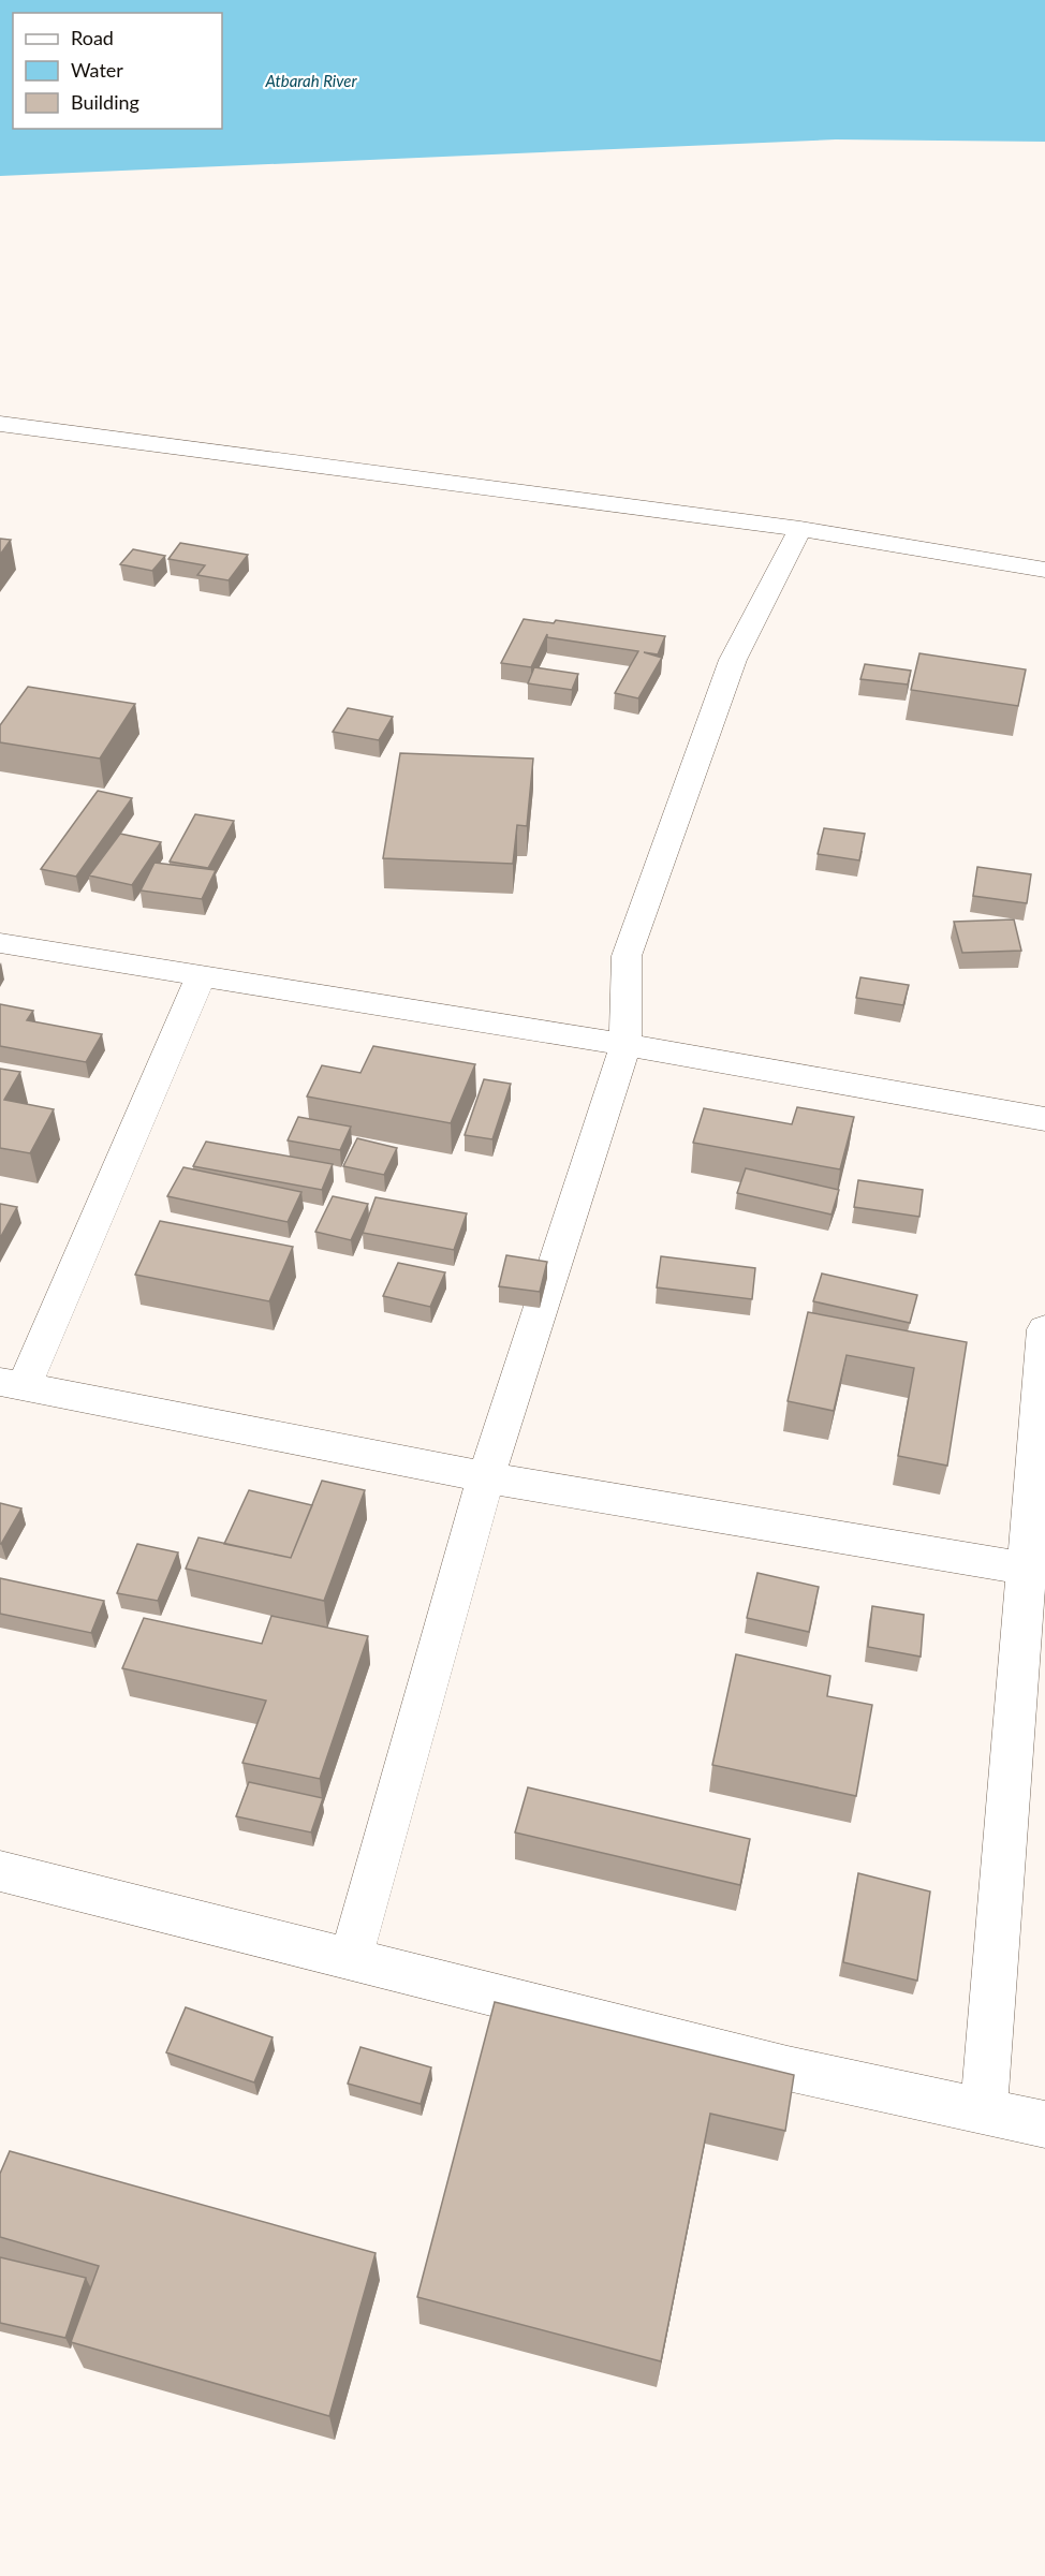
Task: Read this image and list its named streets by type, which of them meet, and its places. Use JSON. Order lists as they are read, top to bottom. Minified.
{"water":["Atbarah River"],"legend":["Road","Water","Building"]}
